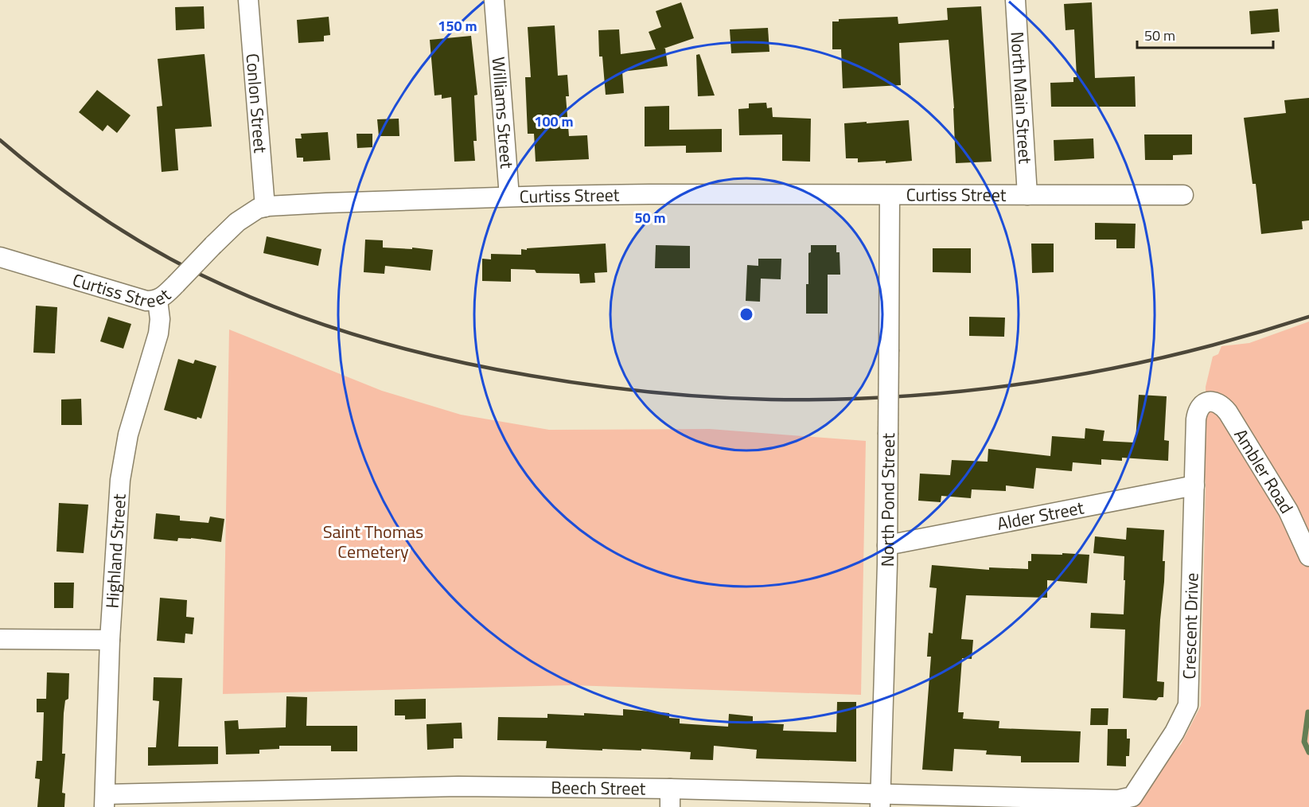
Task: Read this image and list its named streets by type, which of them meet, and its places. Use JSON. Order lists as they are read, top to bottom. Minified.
{"streets":{"street":["North Main Street","Conlon Street","Williams Street","Curtiss Street","Ambler Road","North Pond Street","Alder Street","Highland Street","Crescent Drive","Beech Street"]},"crossings":[["North Main Street","Curtiss Street"],["Conlon Street","Curtiss Street"],["Williams Street","Curtiss Street"],["Curtiss Street","North Pond Street"],["Curtiss Street","Highland Street"],["Ambler Road","Crescent Drive"],["North Pond Street","Alder Street"],["North Pond Street","Beech Street"],["Alder Street","Crescent Drive"],["Highland Street","Beech Street"],["Crescent Drive","Beech Street"]],"parks":["Saint Thomas Cemetery"],"scale_bar":"50 m","rings":["150 m","100 m","50 m"]}
